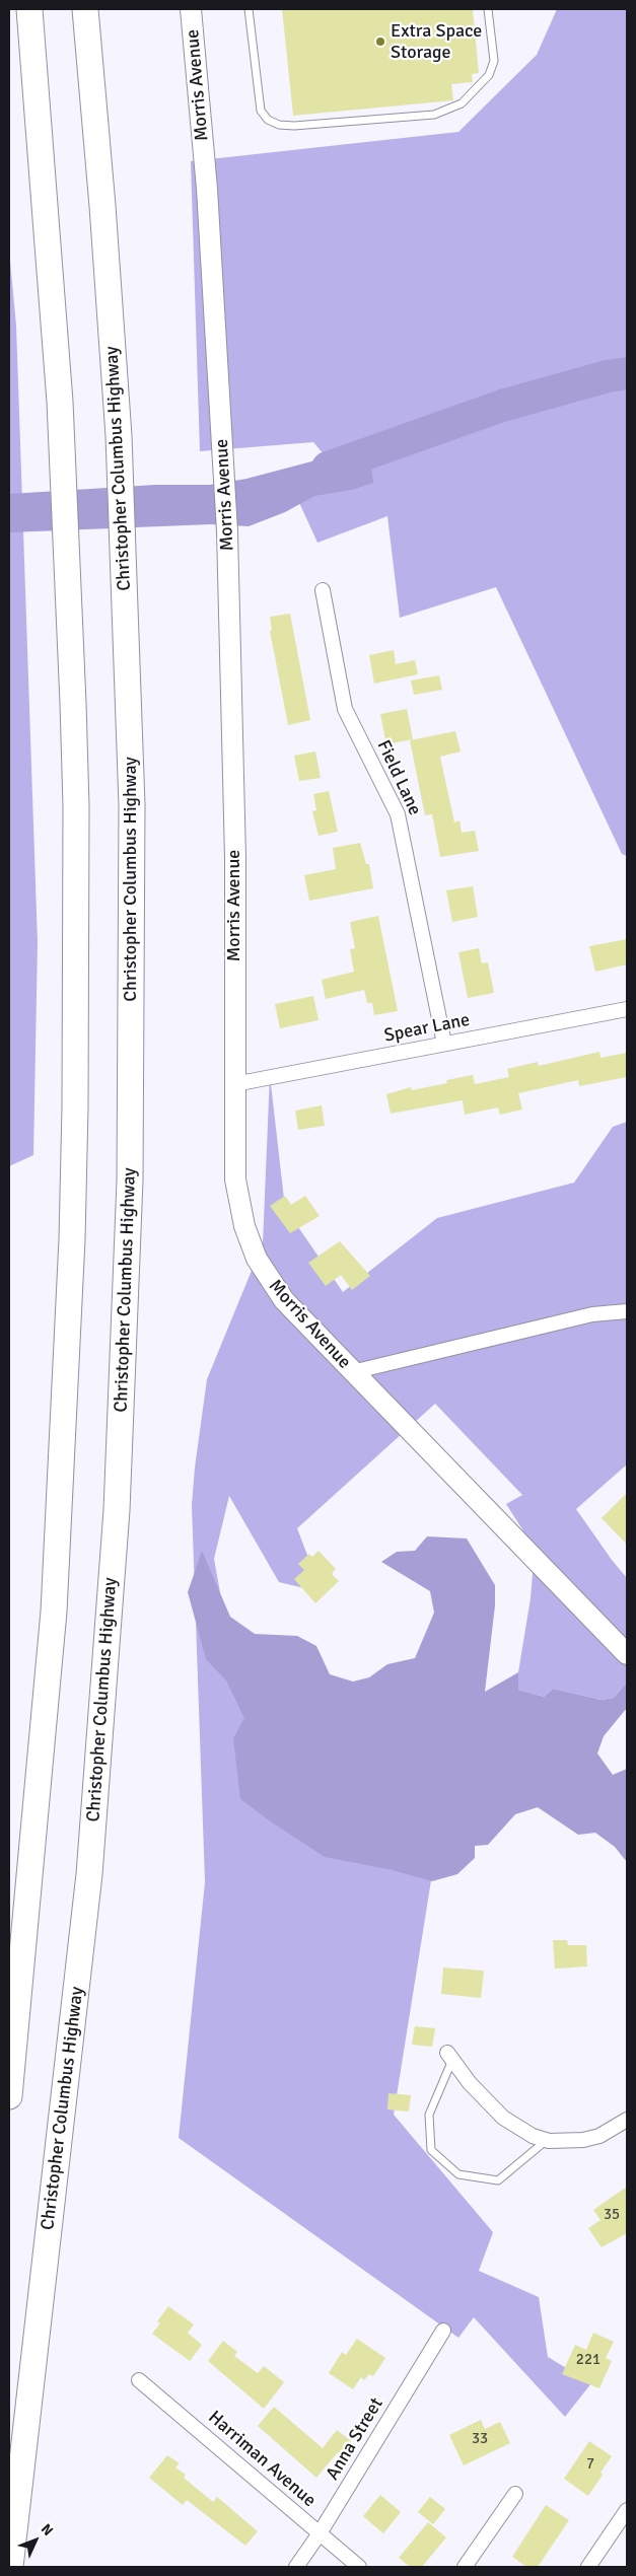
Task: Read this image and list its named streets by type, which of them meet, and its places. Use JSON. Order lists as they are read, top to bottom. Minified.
{"streets":{"highway":["Christopher Columbus Highway"],"street":["Morris Avenue","Field Lane","Spear Lane","Anna Street","Harriman Avenue"]},"crossings":[["Morris Avenue","Spear Lane"],["Field Lane","Spear Lane"],["Anna Street","Harriman Avenue"]],"places":["Extra Space Storage"],"house_numbers":["35","221","33","7"],"north":"top right"}
